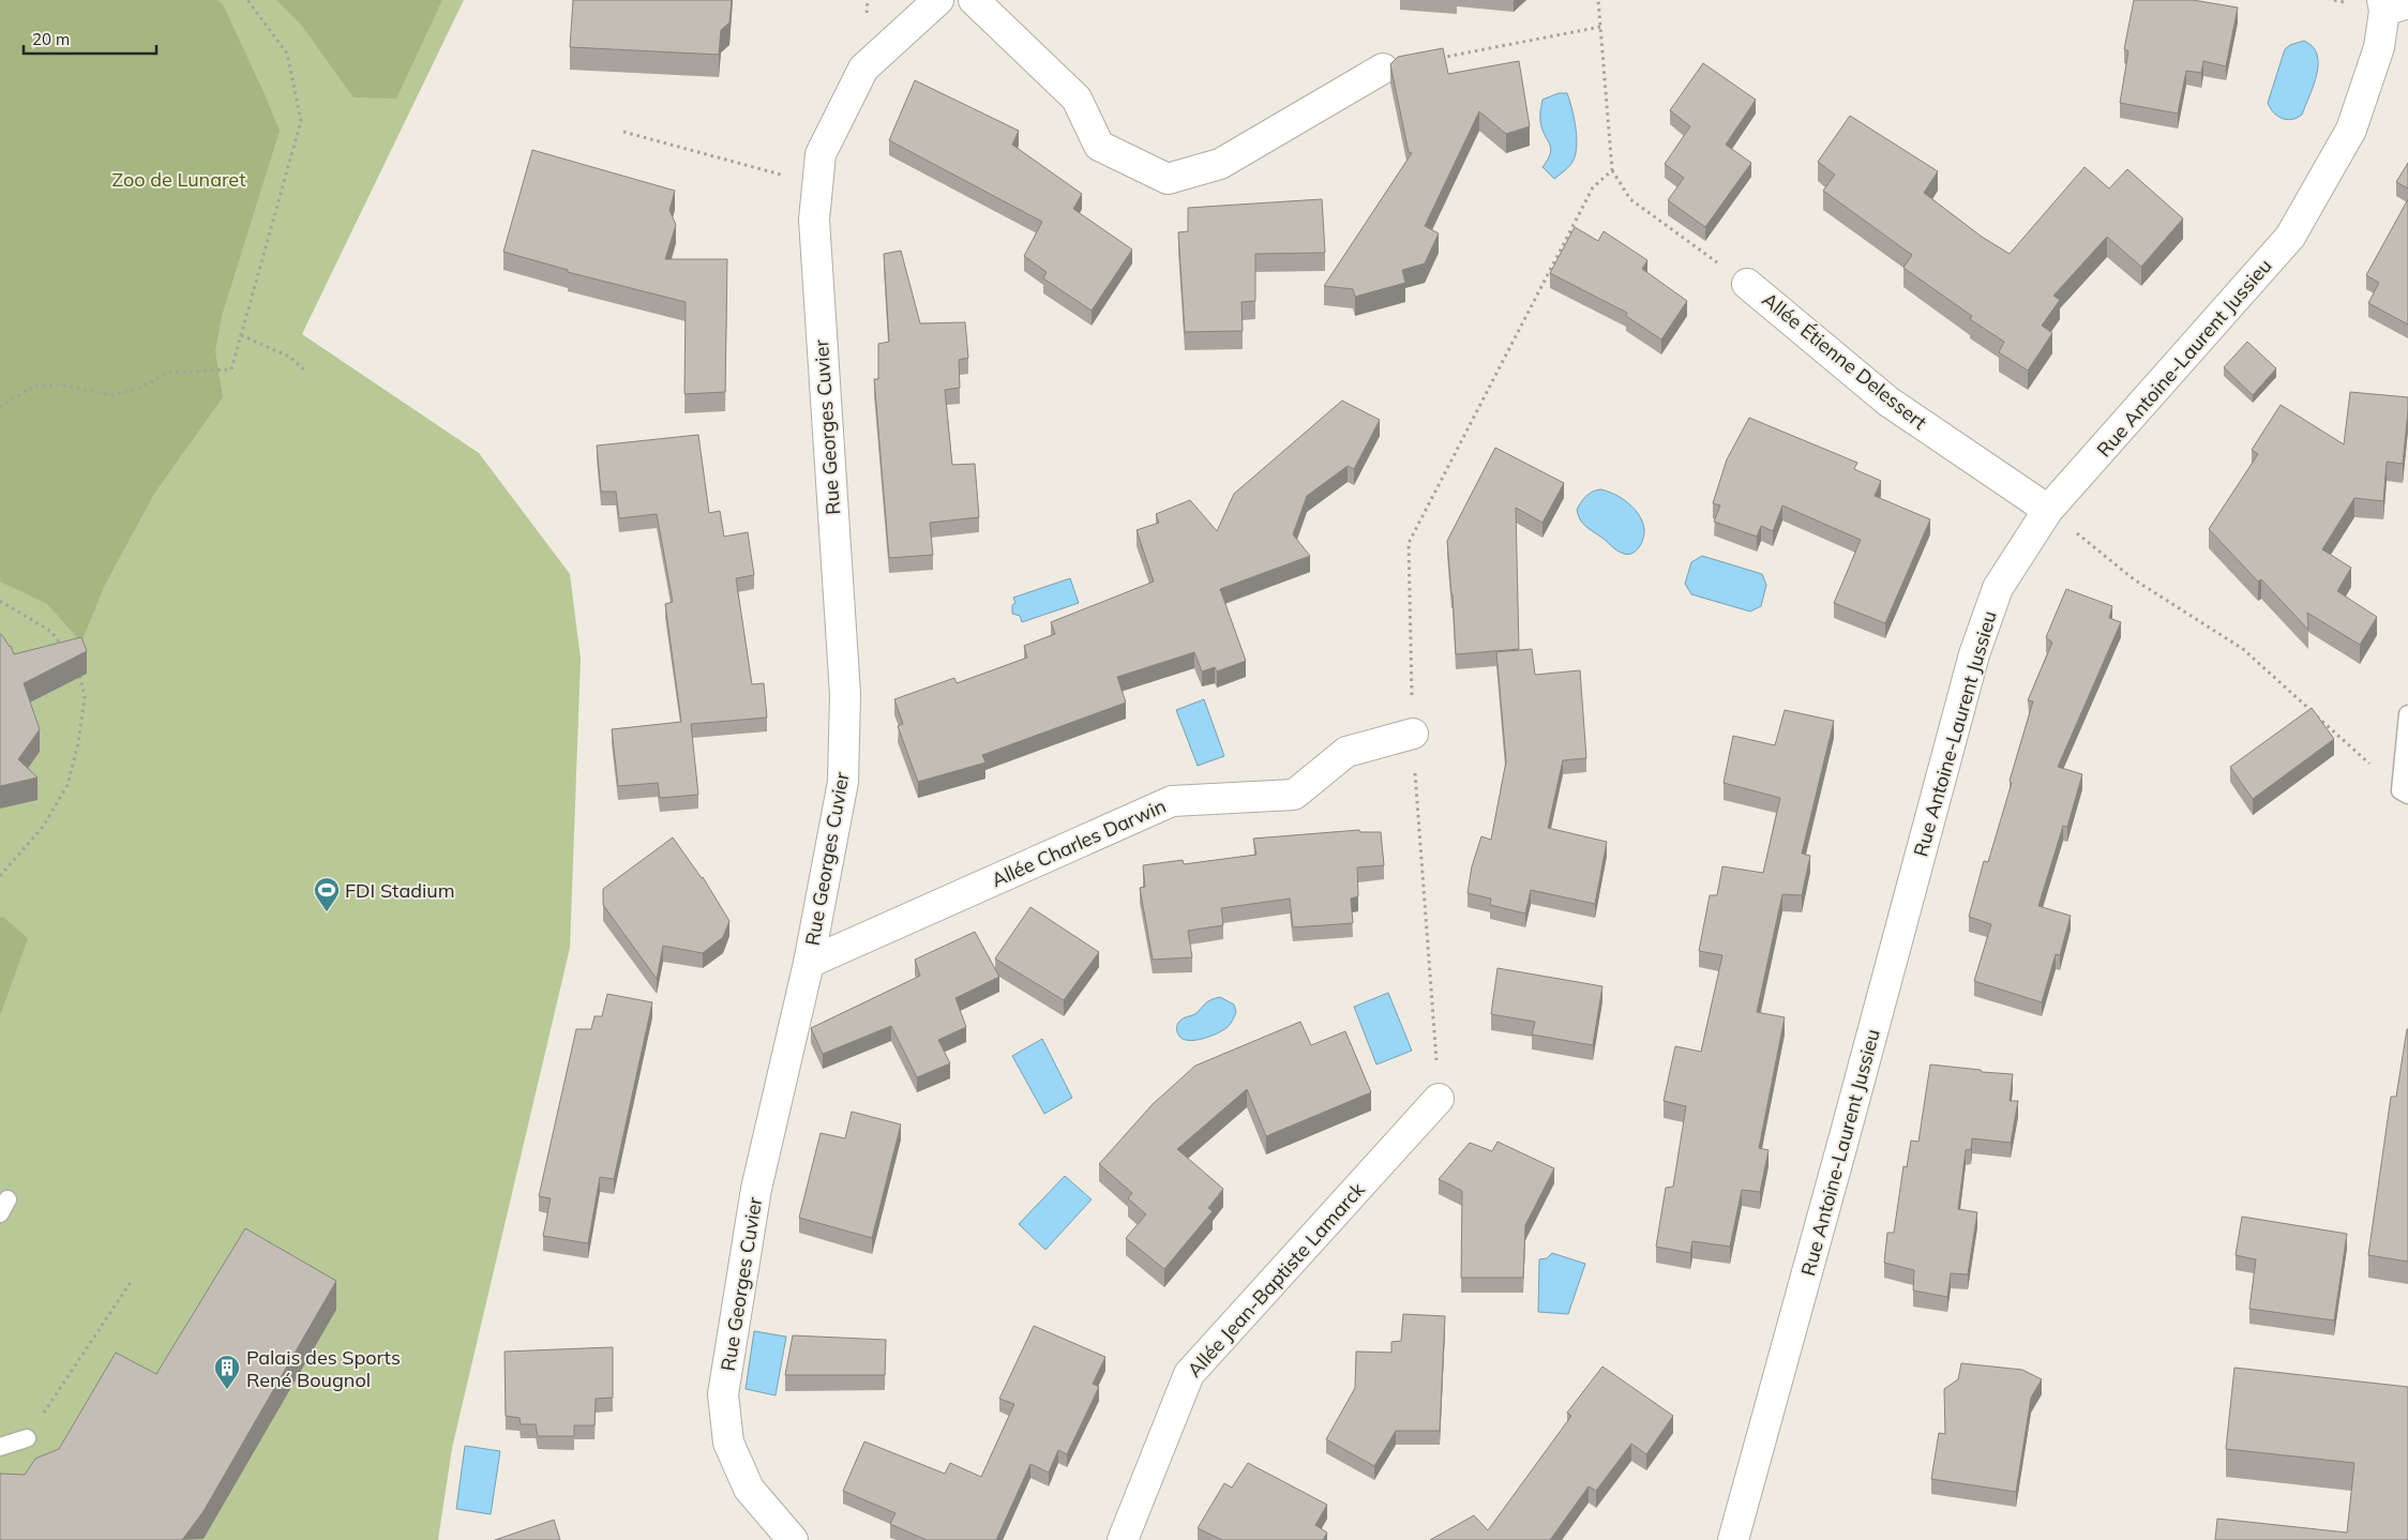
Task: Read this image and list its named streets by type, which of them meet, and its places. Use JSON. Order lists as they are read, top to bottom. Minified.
{"streets":{"street":["Rue Antoine-Laurent Jussieu","Allée Étienne Delessert","Rue Georges Cuvier","Allée Charles Darwin","Allée Jean-Baptiste Lamarck"]},"crossings":[["Rue Antoine-Laurent Jussieu","Allée Étienne Delessert"],["Rue Georges Cuvier","Allée Charles Darwin"]],"parks":["Zoo de Lunaret"],"places":{"sports":["FDI Stadium"],"building":["Palais des Sports René Bougnol"]},"scale_bar":"20 m"}
